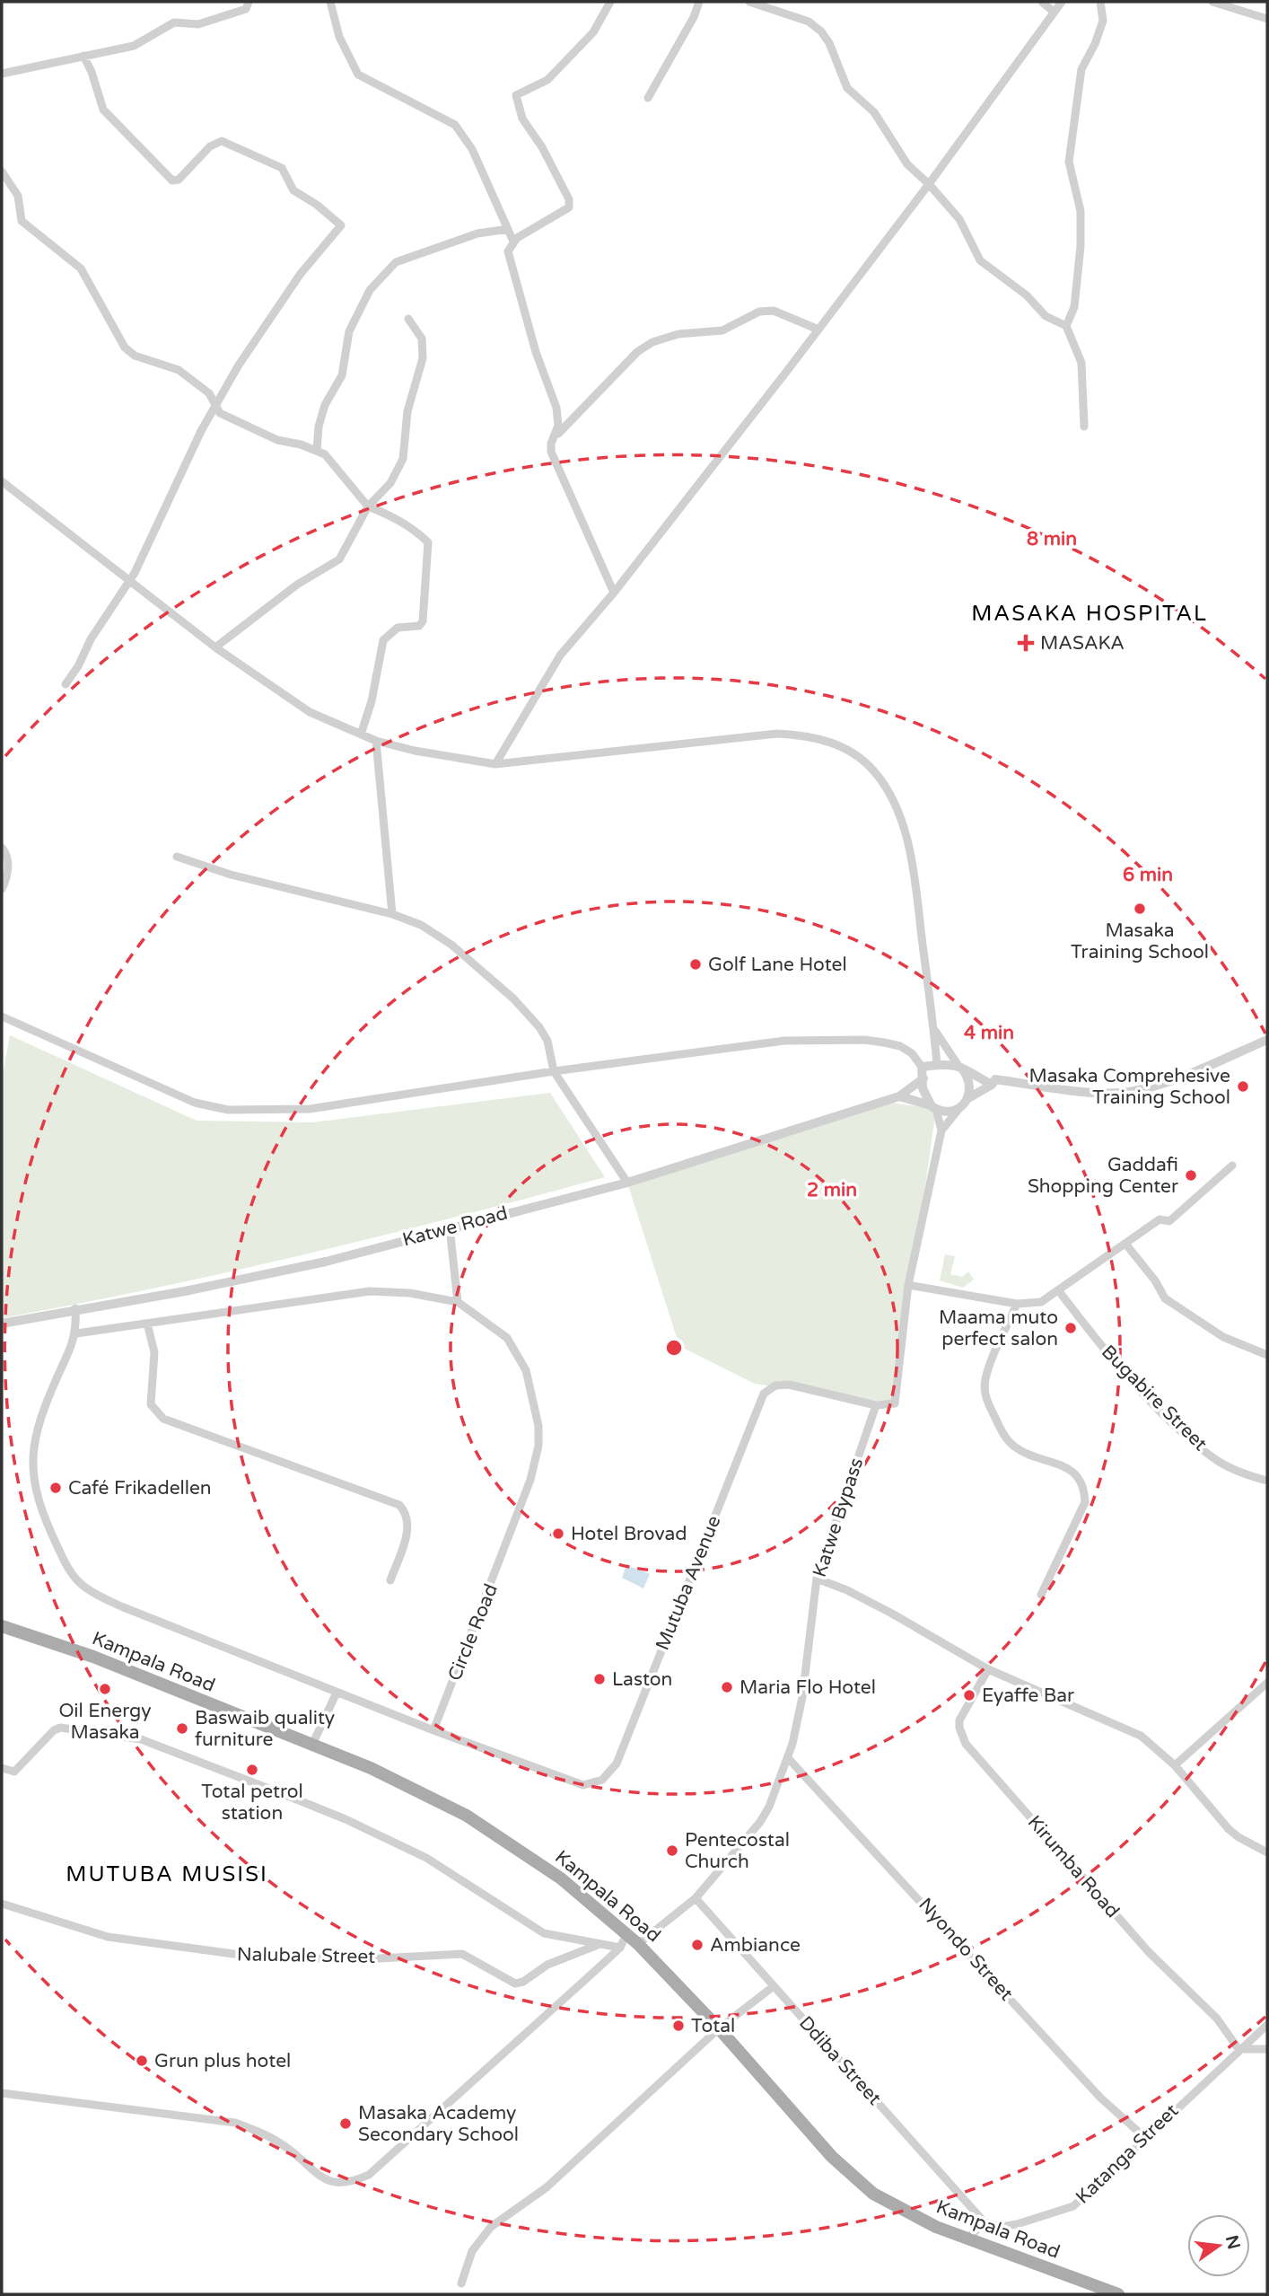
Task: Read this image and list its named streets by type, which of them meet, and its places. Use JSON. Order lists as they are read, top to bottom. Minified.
{"streets":{"main road":["Kampala Road"],"street":["Katwe Road","Bugabire Street","Katwe Bypass","Mutuba Avenue","Circle Road","Kirumba Road","Nyondo Street","Nalubale Street","Ddiba Street","Katanga Street"]},"crossings":[["Katwe Bypass","Mutuba Avenue"],["Katwe Bypass","Kampala Road"],["Katwe Bypass","Nyondo Street"],["Katwe Bypass","Ddiba Street"],["Mutuba Avenue","Circle Road"],["Kirumba Road","Katanga Street"],["Nyondo Street","Katanga Street"],["Ddiba Street","Katanga Street"]],"districts":["MASAKA HOSPITAL","MUTUBA MUSISI"],"places":{"health":["MASAKA"],"other":["Masaka Training School","Golf Lane Hotel","Masaka Comprehesive Training School","Gaddafi Shopping Center","Maama muto perfect salon","Café Frikadellen","Hotel Brovad","Laston","Maria Flo Hotel","Oil Energy Masaka","Eyaffe Bar","Baswaib quality furniture","Total petrol station","Pentecostal Church","Ambiance","Total","Grun plus hotel","Masaka Academy Secondary School"]},"north":"right","rings":["8 min","6 min","4 min","2 min"]}
